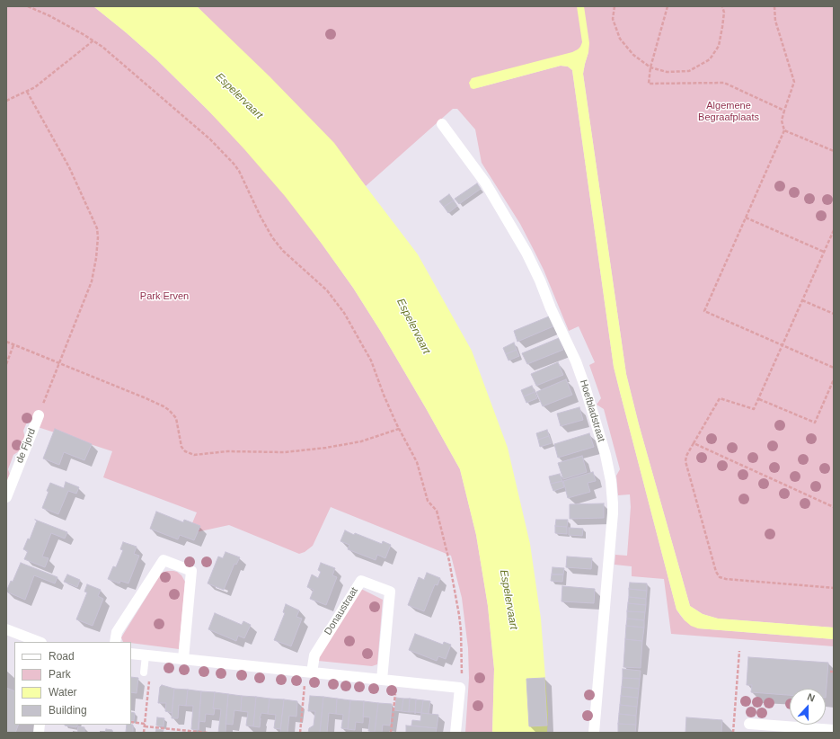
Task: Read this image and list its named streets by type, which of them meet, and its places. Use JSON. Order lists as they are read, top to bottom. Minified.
{"streets":{"street":["Hoefbladstraat","de Fjord","Donaustraat"]},"water":["Espelervaart"],"parks":["Algemene Begraafplaats","Park Erven"],"legend":["Road","Park","Water","Building"],"north":"top"}
